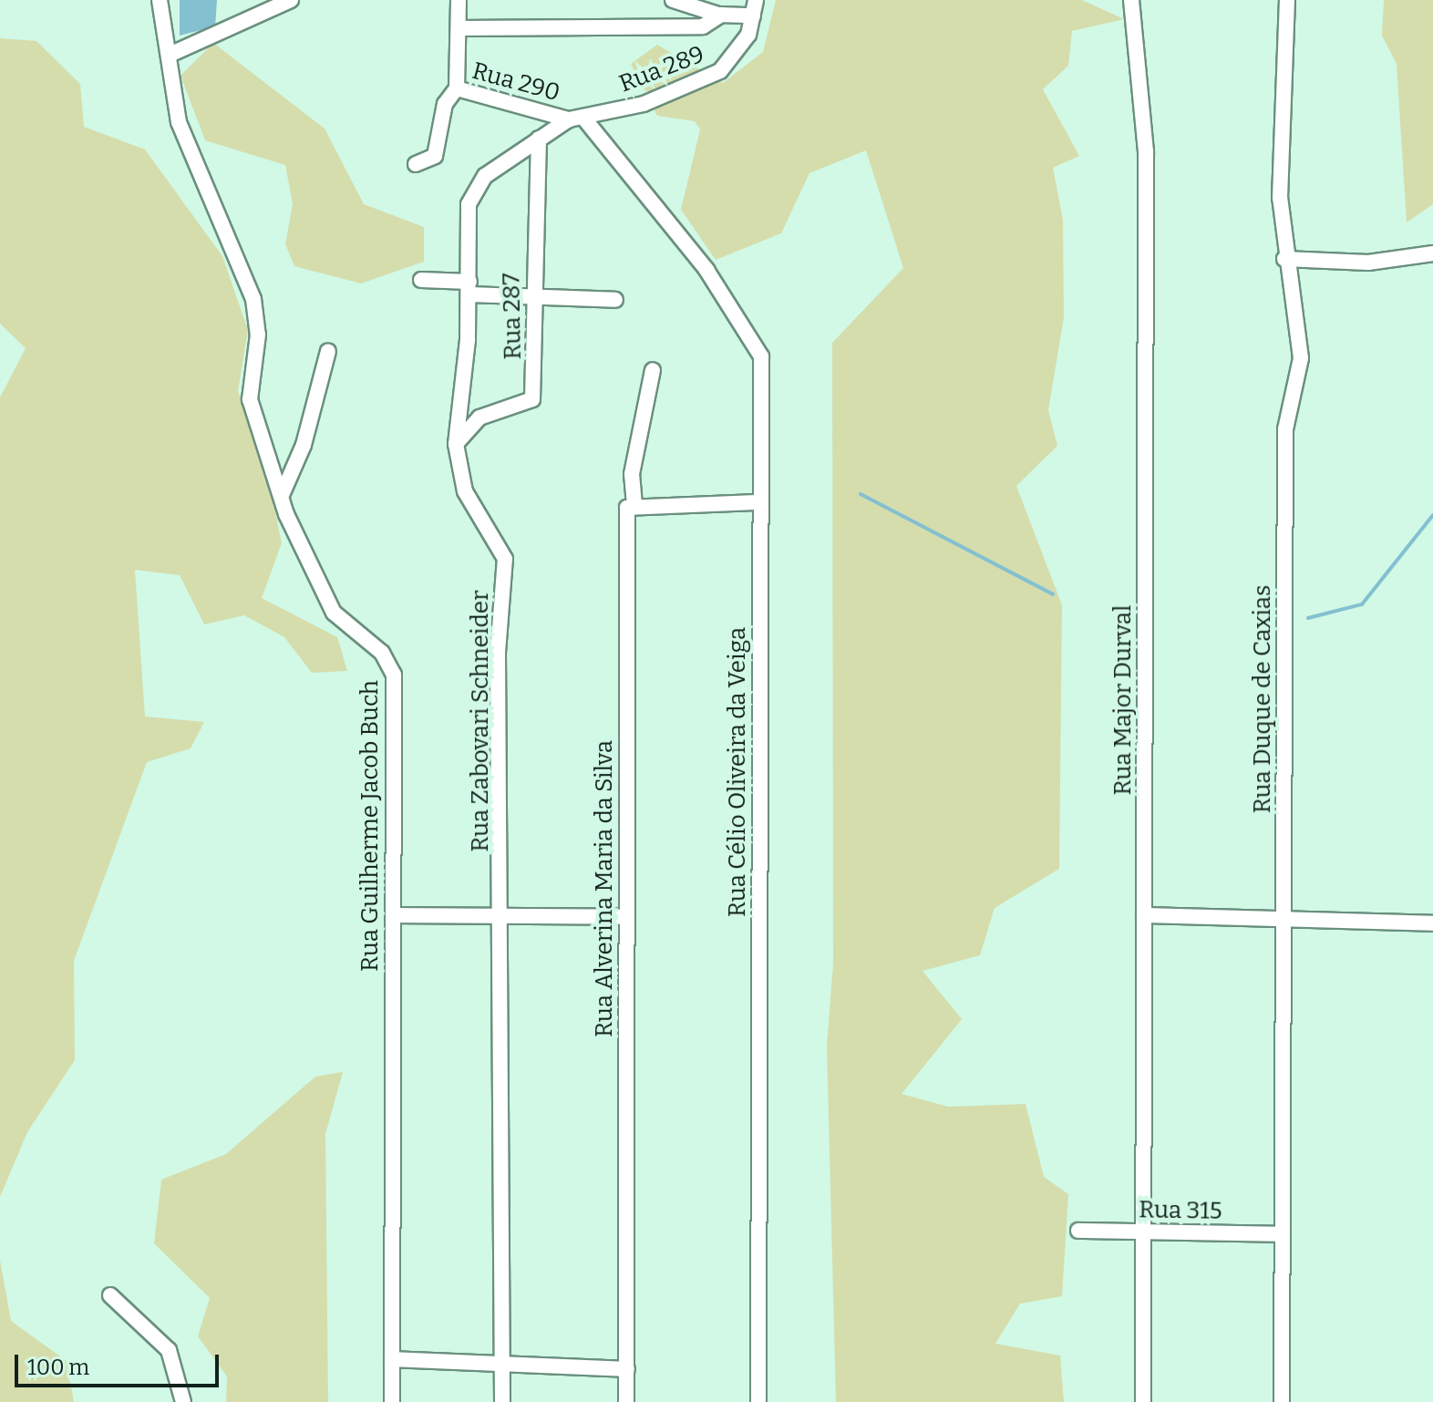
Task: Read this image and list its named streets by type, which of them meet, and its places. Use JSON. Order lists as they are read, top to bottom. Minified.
{"streets":{"street":["Rua 289","Rua 290","Rua 287","Rua Duque de Caxias","Rua Major Durval","Rua Zabovari Schneider","Rua Célio Oliveira da Veiga","Rua Guilherme Jacob Buch","Rua Alverina Maria da Silva","Rua 315"]},"crossings":[["Rua 289","Rua 290"],["Rua 289","Rua Zabovari Schneider"],["Rua 289","Rua Célio Oliveira da Veiga"],["Rua 290","Rua Zabovari Schneider"],["Rua 290","Rua Célio Oliveira da Veiga"],["Rua 287","Rua Zabovari Schneider"],["Rua Duque de Caxias","Rua 315"],["Rua Major Durval","Rua 315"],["Rua Zabovari Schneider","Rua Célio Oliveira da Veiga"]],"scale_bar":"100 m"}
